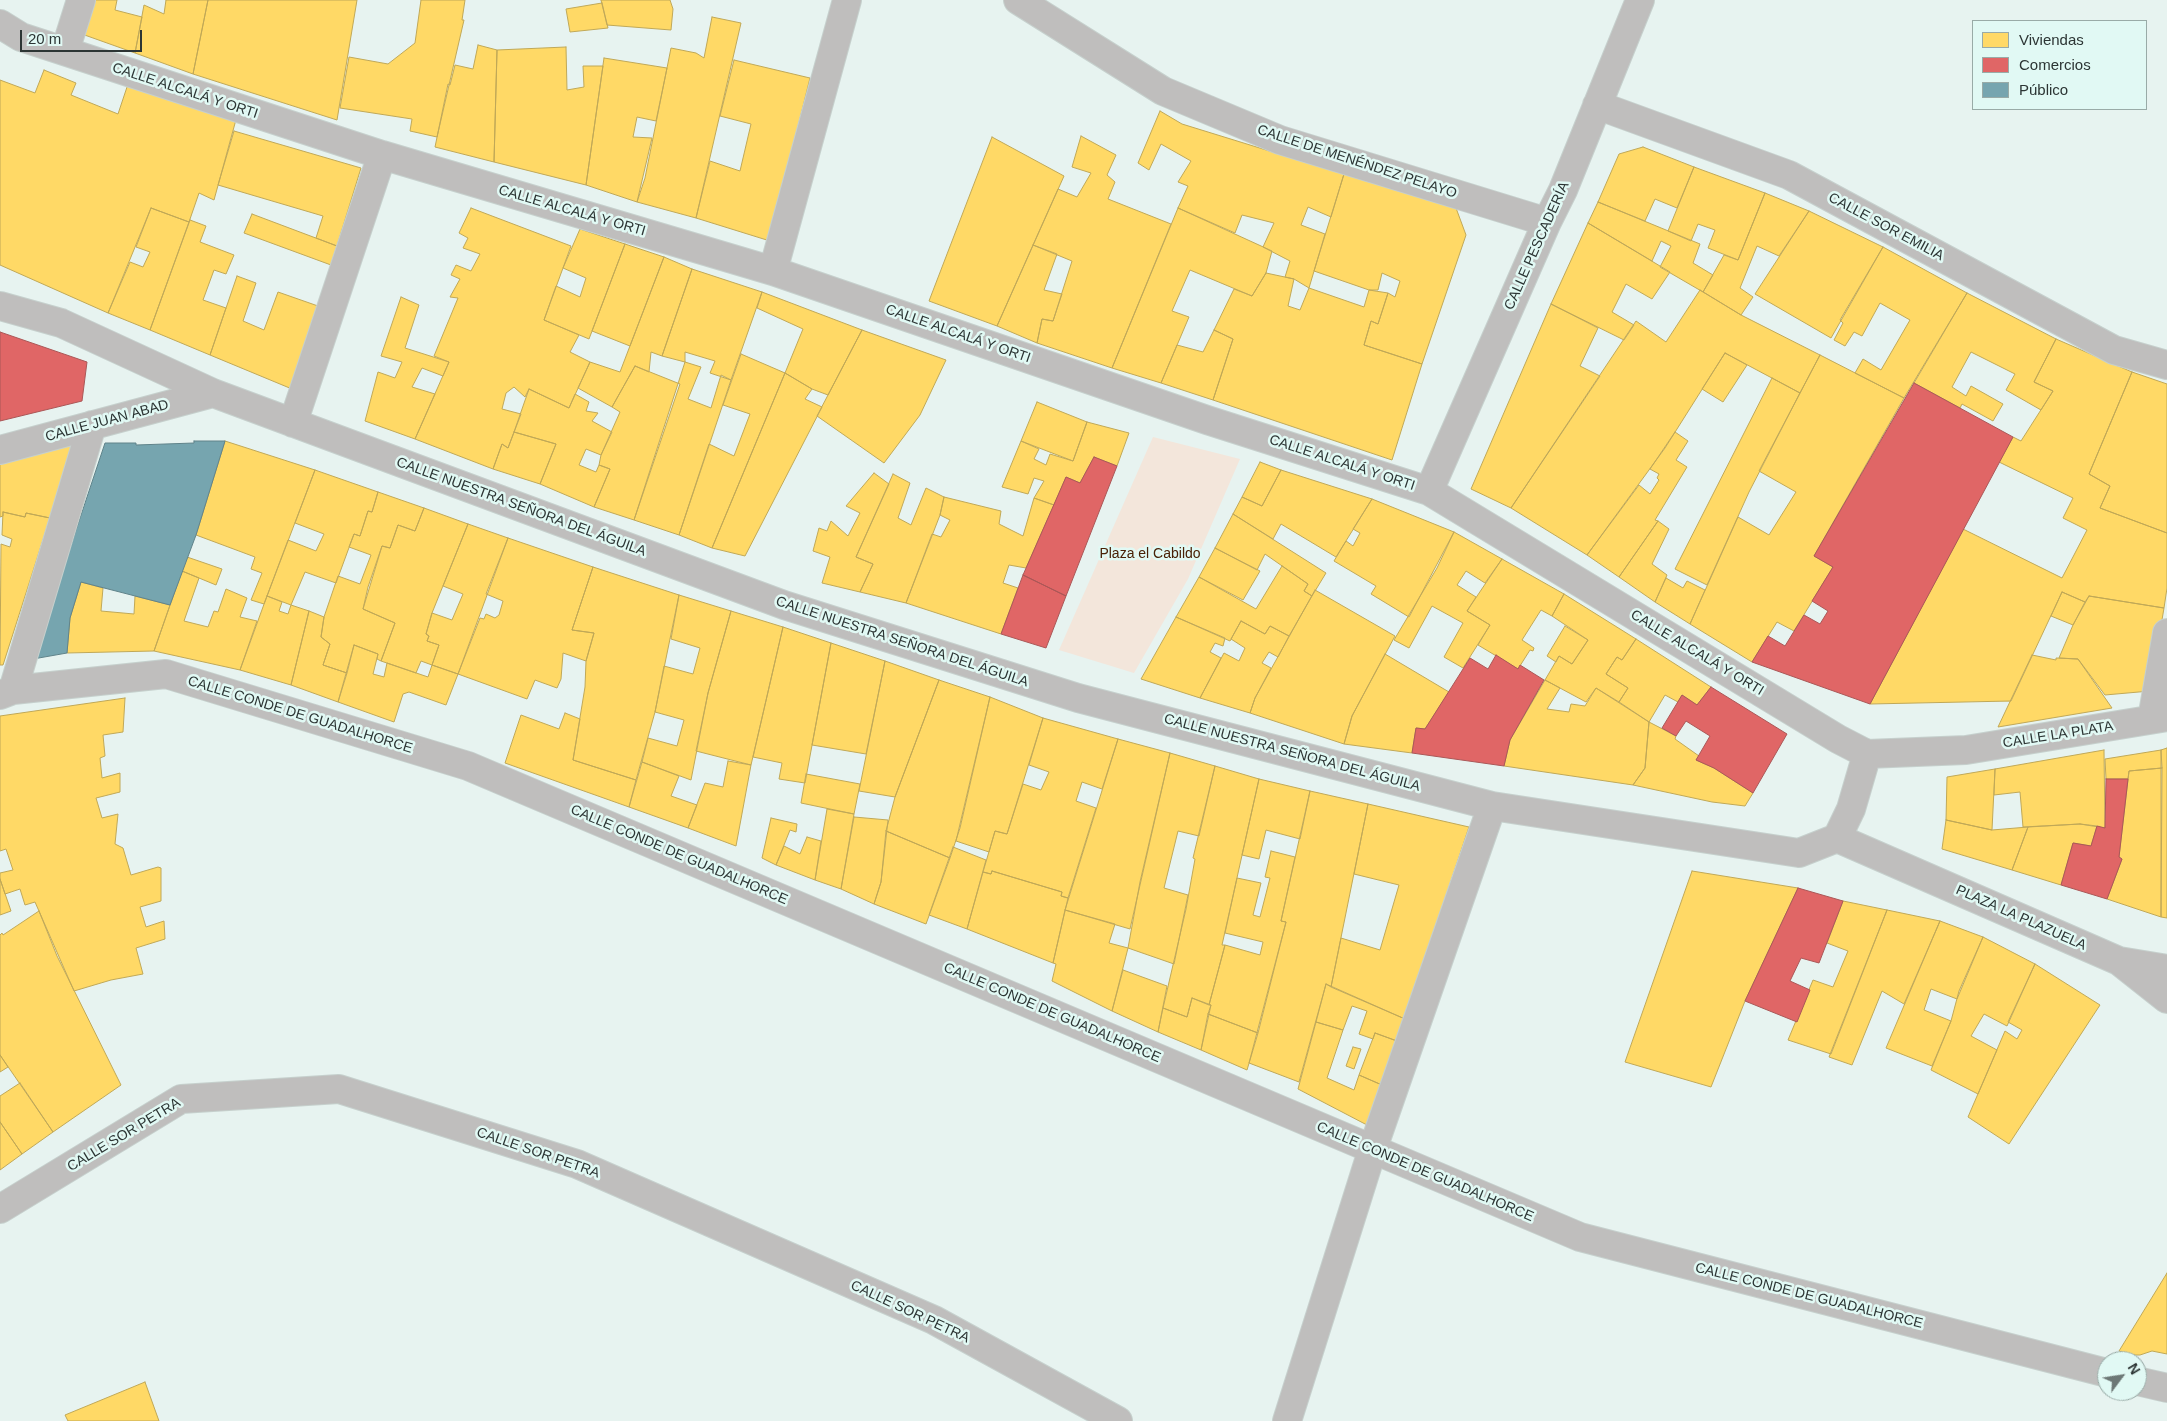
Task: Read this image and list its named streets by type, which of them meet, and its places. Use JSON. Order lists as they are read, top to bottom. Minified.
{"streets":{"street":["CALLE ALCALÁ Y ORTI","CALLE DE MENÉNDEZ PELAYO","CALLE SOR EMILIA","CALLE PESCADERÍA","CALLE JUAN ABAD","CALLE NUESTRA SEÑORA DEL ÁGUILA","CALLE CONDE DE GUADALHORCE","CALLE LA PLATA","PLAZA LA PLAZUELA","CALLE SOR PETRA"]},"crossings":[["CALLE ALCALÁ Y ORTI","CALLE PESCADERÍA"],["CALLE ALCALÁ Y ORTI","CALLE LA PLATA"],["CALLE DE MENÉNDEZ PELAYO","CALLE PESCADERÍA"],["CALLE SOR EMILIA","CALLE PESCADERÍA"],["CALLE JUAN ABAD","CALLE NUESTRA SEÑORA DEL ÁGUILA"],["CALLE NUESTRA SEÑORA DEL ÁGUILA","PLAZA LA PLAZUELA"]],"parks":["Plaza el Cabildo"],"legend":["Viviendas","Comercios","Público"],"scale_bar":"20 m","north":"top right"}
